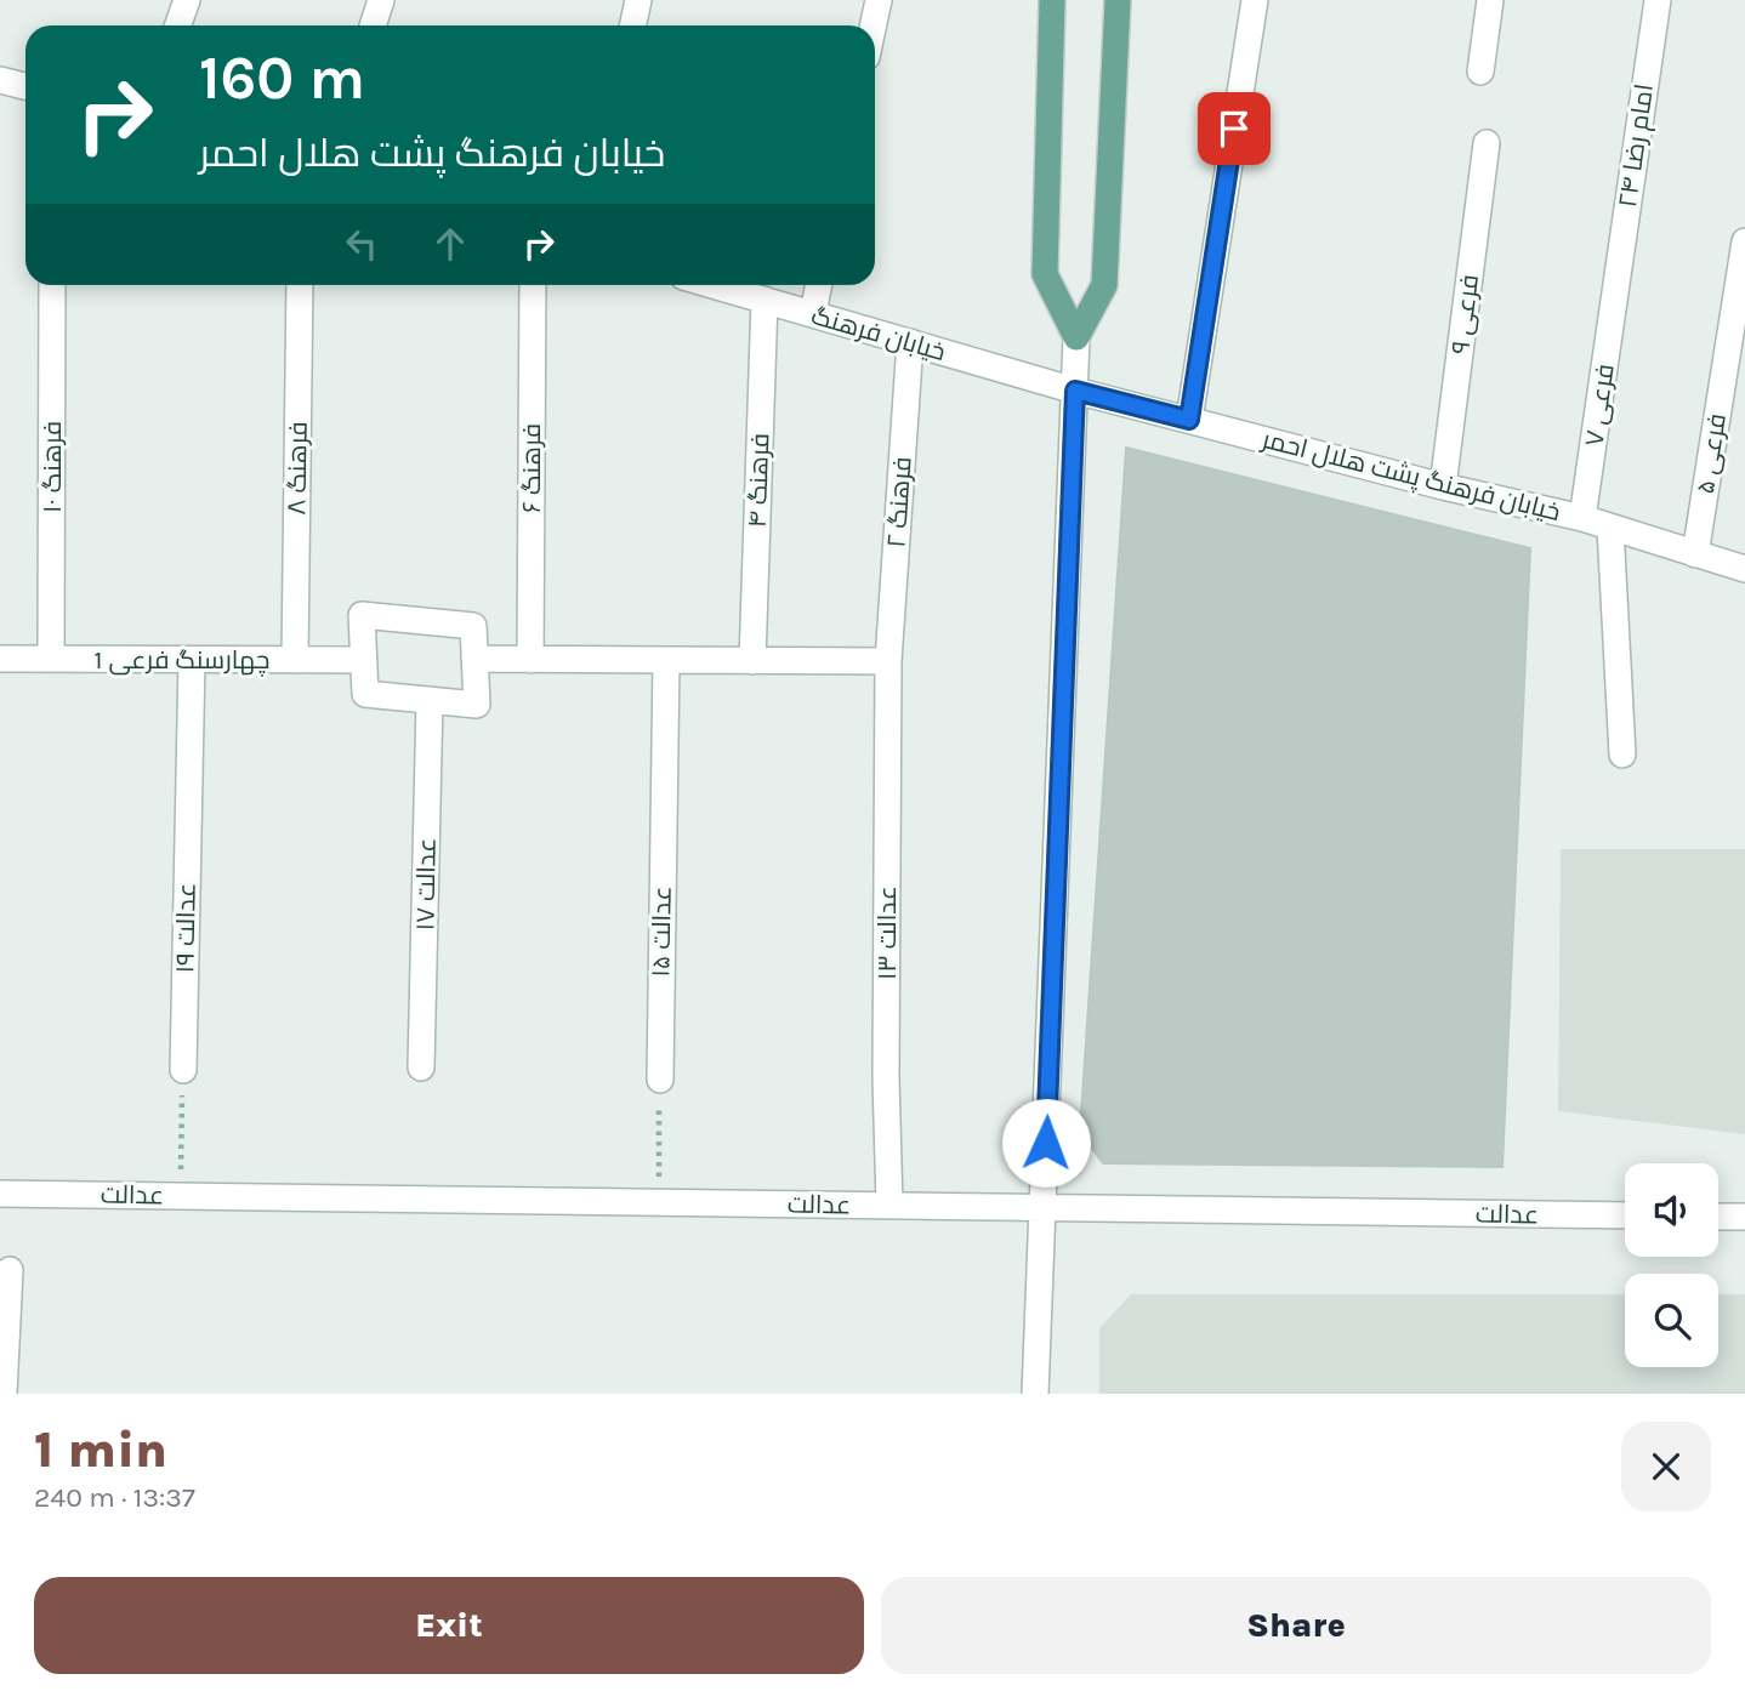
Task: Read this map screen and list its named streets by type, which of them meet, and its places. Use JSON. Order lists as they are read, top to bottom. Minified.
{"streets":{"street":["امام رضا ۲۴","فرعی ۹","خیابان فرهنگ","فرعی ۷","فرعی ۵","فرهنگ ۱۰","فرهنگ ۸","فرهنگ ۶","خیابان فرهنگ پشت هلال احمر","فرهنگ ۴","فرهنگ ۲","چهارسنگ فرعی 1","عدالت ۱۷","عدالت ۱۹","عدالت ۱۵","عدالت ۱۳","عدالت"]},"crossings":[["امام رضا ۲۴","فرعی ۷"],["فرعی ۹","خیابان فرهنگ پشت هلال احمر"],["خیابان فرهنگ","خیابان فرهنگ پشت هلال احمر"],["خیابان فرهنگ","فرهنگ ۴"],["خیابان فرهنگ","فرهنگ ۲"],["فرعی ۷","خیابان فرهنگ پشت هلال احمر"],["فرعی ۵","خیابان فرهنگ پشت هلال احمر"],["فرهنگ ۱۰","چهارسنگ فرعی 1"],["فرهنگ ۸","چهارسنگ فرعی 1"],["فرهنگ ۲","عدالت ۱۳"],["چهارسنگ فرعی 1","عدالت ۱۹"],["عدالت ۱۳","عدالت"]],"page":{"turn":["160 m","خیابان فرهنگ پشت هلال احمر"],"heading":["1 min","240 m · 13:37"],"buttons":["Exit","Share"]}}
